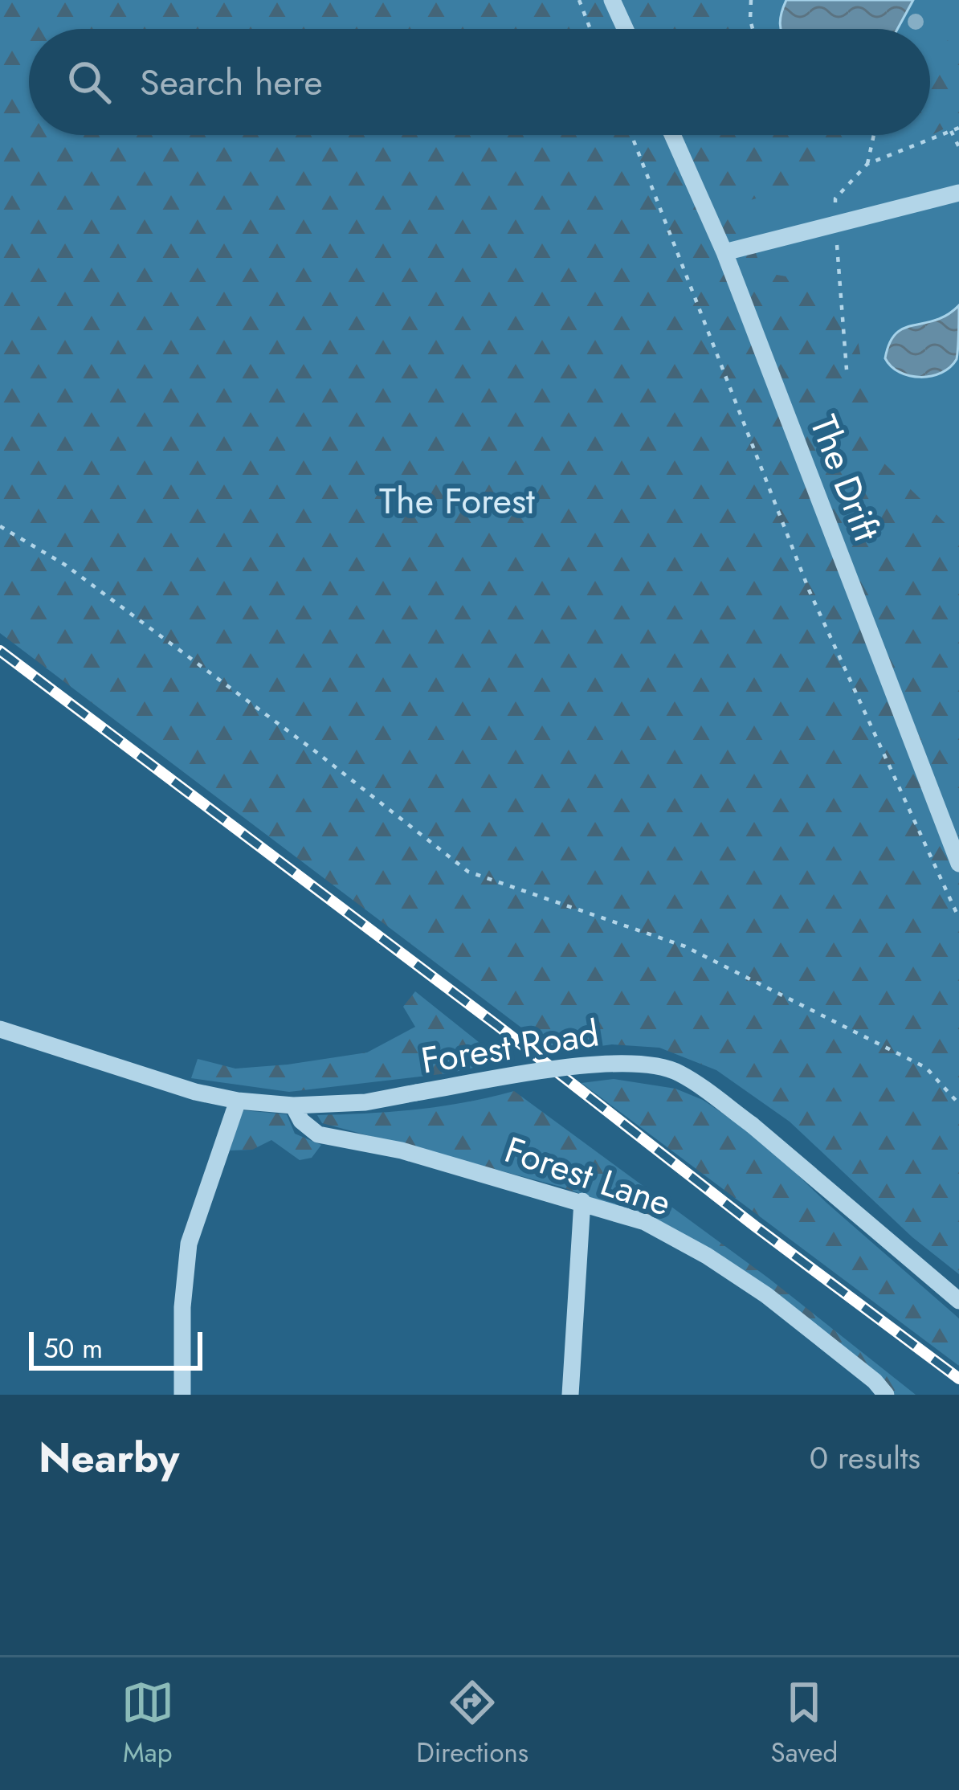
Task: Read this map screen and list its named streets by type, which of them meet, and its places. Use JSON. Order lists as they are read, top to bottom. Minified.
{"streets":{"street":["The Drift","Forest Road","Forest Lane"]},"crossings":[["Forest Road","Forest Lane"]],"parks":["The Forest"],"scale_bar":"50 m","page":{"search":"Search here","scale":"50 m","heading":["Nearby","0 results"],"nav":["Map","Directions","Saved"]}}
